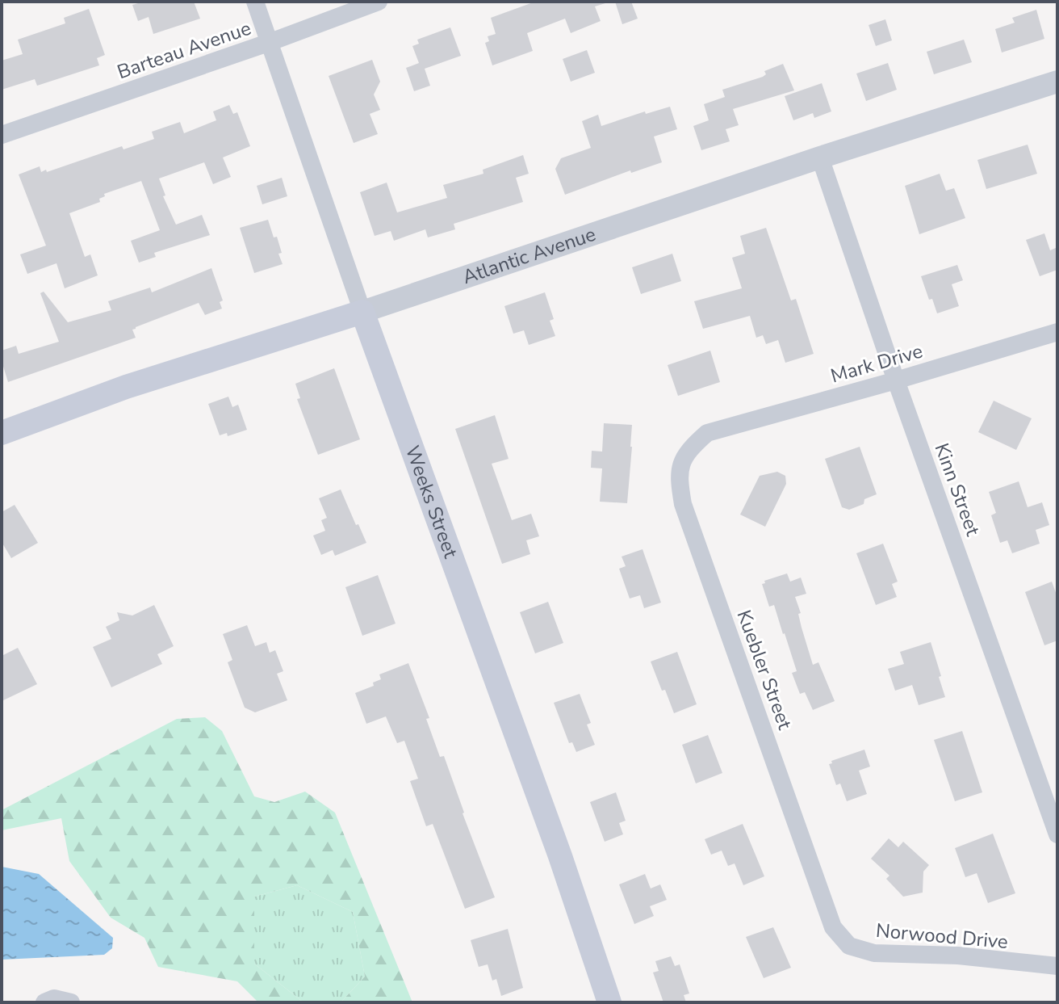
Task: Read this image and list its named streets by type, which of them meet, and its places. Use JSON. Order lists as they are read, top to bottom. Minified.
{"streets":{"main road":["Atlantic Avenue","Weeks Street"],"street":["Barteau Avenue","Mark Drive","Kinn Street","Kuebler Street","Norwood Drive"]},"crossings":[["Barteau Avenue","Weeks Street"],["Atlantic Avenue","Kinn Street"],["Atlantic Avenue","Weeks Street"],["Mark Drive","Kinn Street"],["Mark Drive","Kuebler Street"],["Kuebler Street","Norwood Drive"]]}
